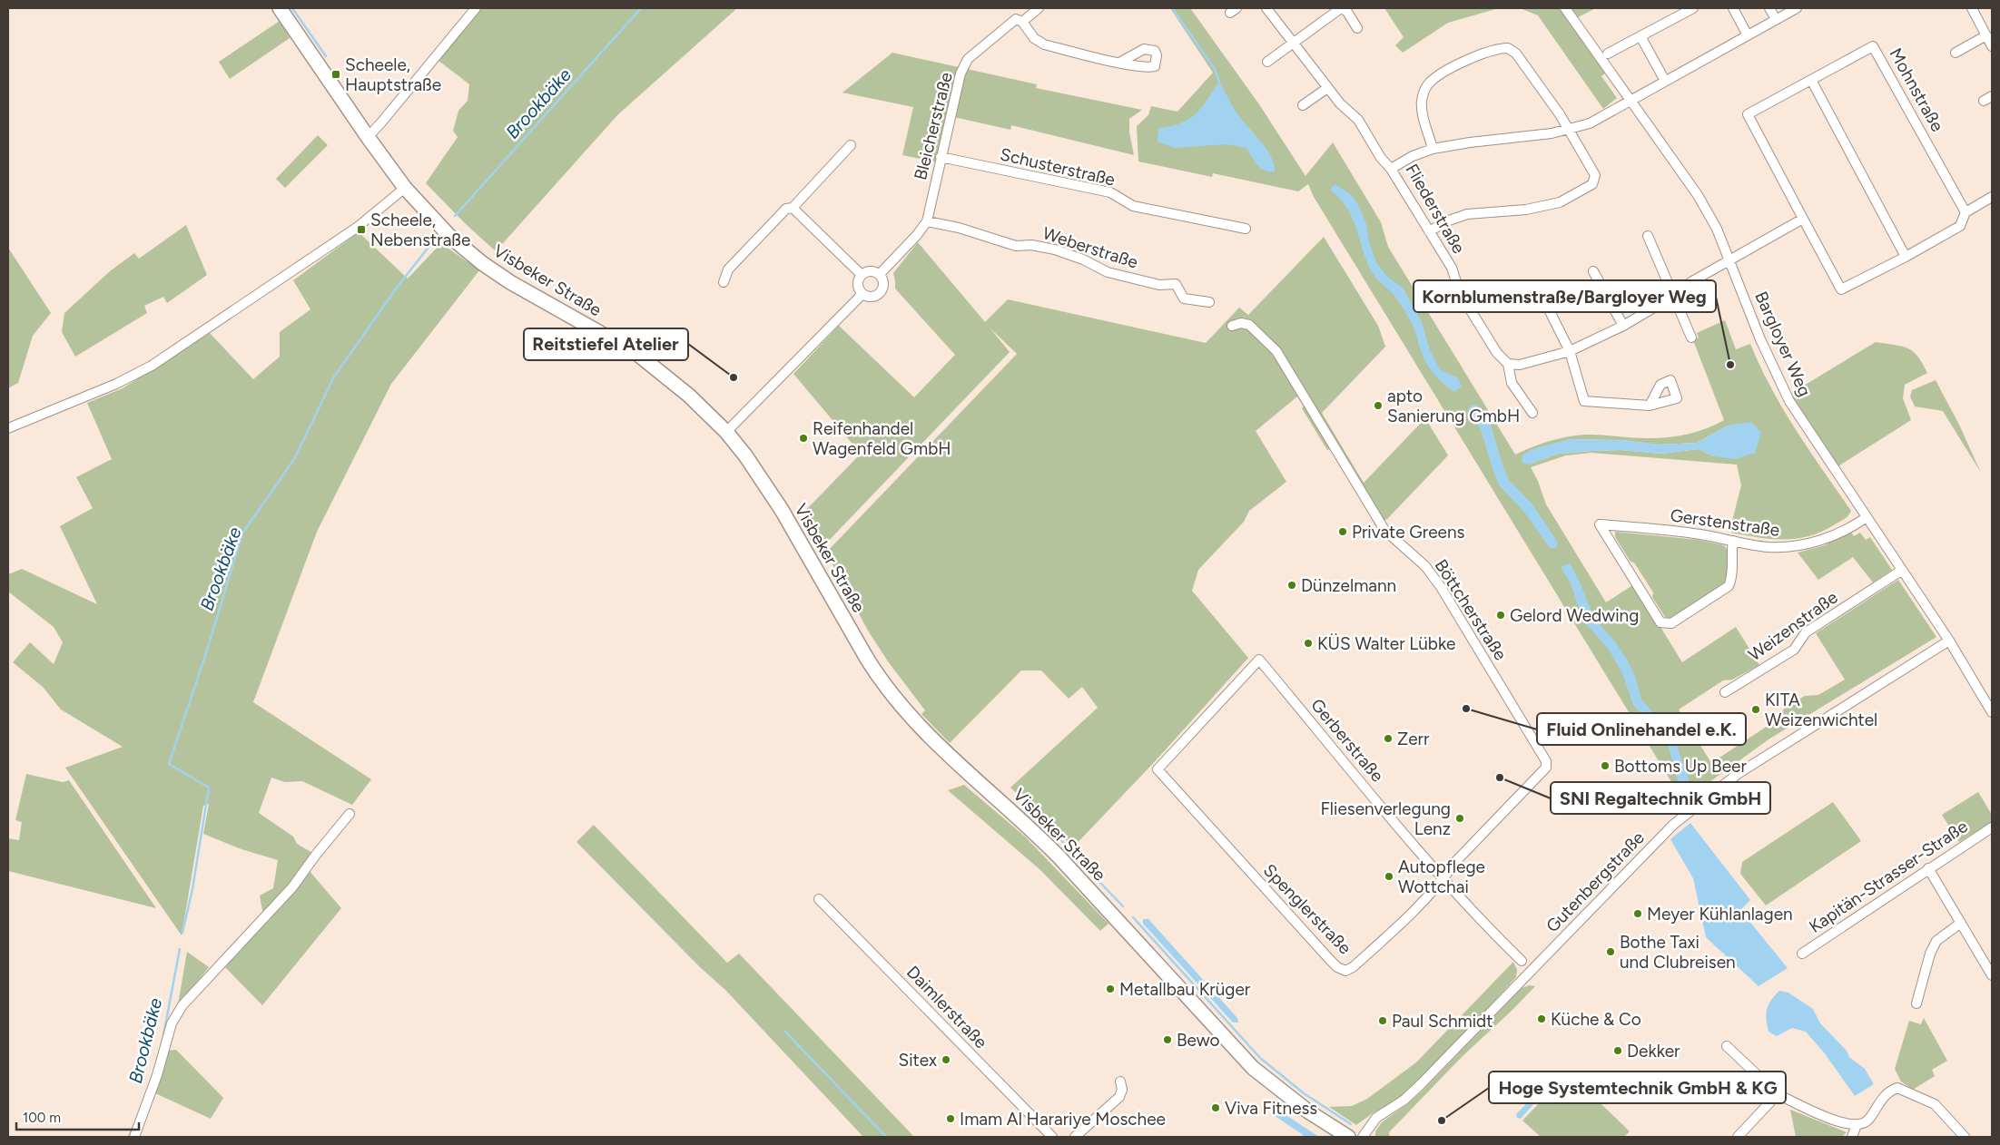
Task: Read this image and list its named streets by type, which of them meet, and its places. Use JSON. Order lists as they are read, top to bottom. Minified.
{"streets":{"main road":["Visbeker Straße"],"street":["Mohnstraße","Bleicherstraße","Schusterstraße","Fliederstraße","Weberstraße","Bargloyer Weg","Gerstenstraße","Böttcherstraße","Weizenstraße","Gerberstraße","Kapitän-Strasser-Straße","Gutenbergstraße","Spenglerstraße","Daimlerstraße"]},"crossings":[["Bleicherstraße","Schusterstraße"],["Bleicherstraße","Weberstraße"],["Fliederstraße","Bargloyer Weg"],["Bargloyer Weg","Gerstenstraße"],["Bargloyer Weg","Weizenstraße"],["Bargloyer Weg","Gutenbergstraße"],["Böttcherstraße","Gerberstraße"],["Böttcherstraße","Spenglerstraße"],["Gerberstraße","Spenglerstraße"]],"water":["Brookbäke"],"places":{"transit":["Scheele, Hauptstraße","Scheele, Nebenstraße"],"other":["Kornblumenstraße/Bargloyer Weg","Reitstiefel Atelier","apto Sanierung GmbH","Reifenhandel Wagenfeld GmbH","Private Greens","Dünzelmann","Gelord Wedwing","KÜS Walter Lübke","Fluid Onlinehandel e.K.","KITA Weizenwichtel","Zerr","Bottoms Up Beer","SNI Regaltechnik GmbH","Fliesenverlegung Lenz","Autopflege Wottchai","Meyer Kühlanlagen","Bothe Taxi und Clubreisen","Metallbau Krüger","Küche & Co","Paul Schmidt","Bewo","Dekker","Sitex","Viva Fitness","Imam Al Harariye Moschee","Hoge Systemtechnik GmbH & KG"]},"scale_bar":"100 m"}
